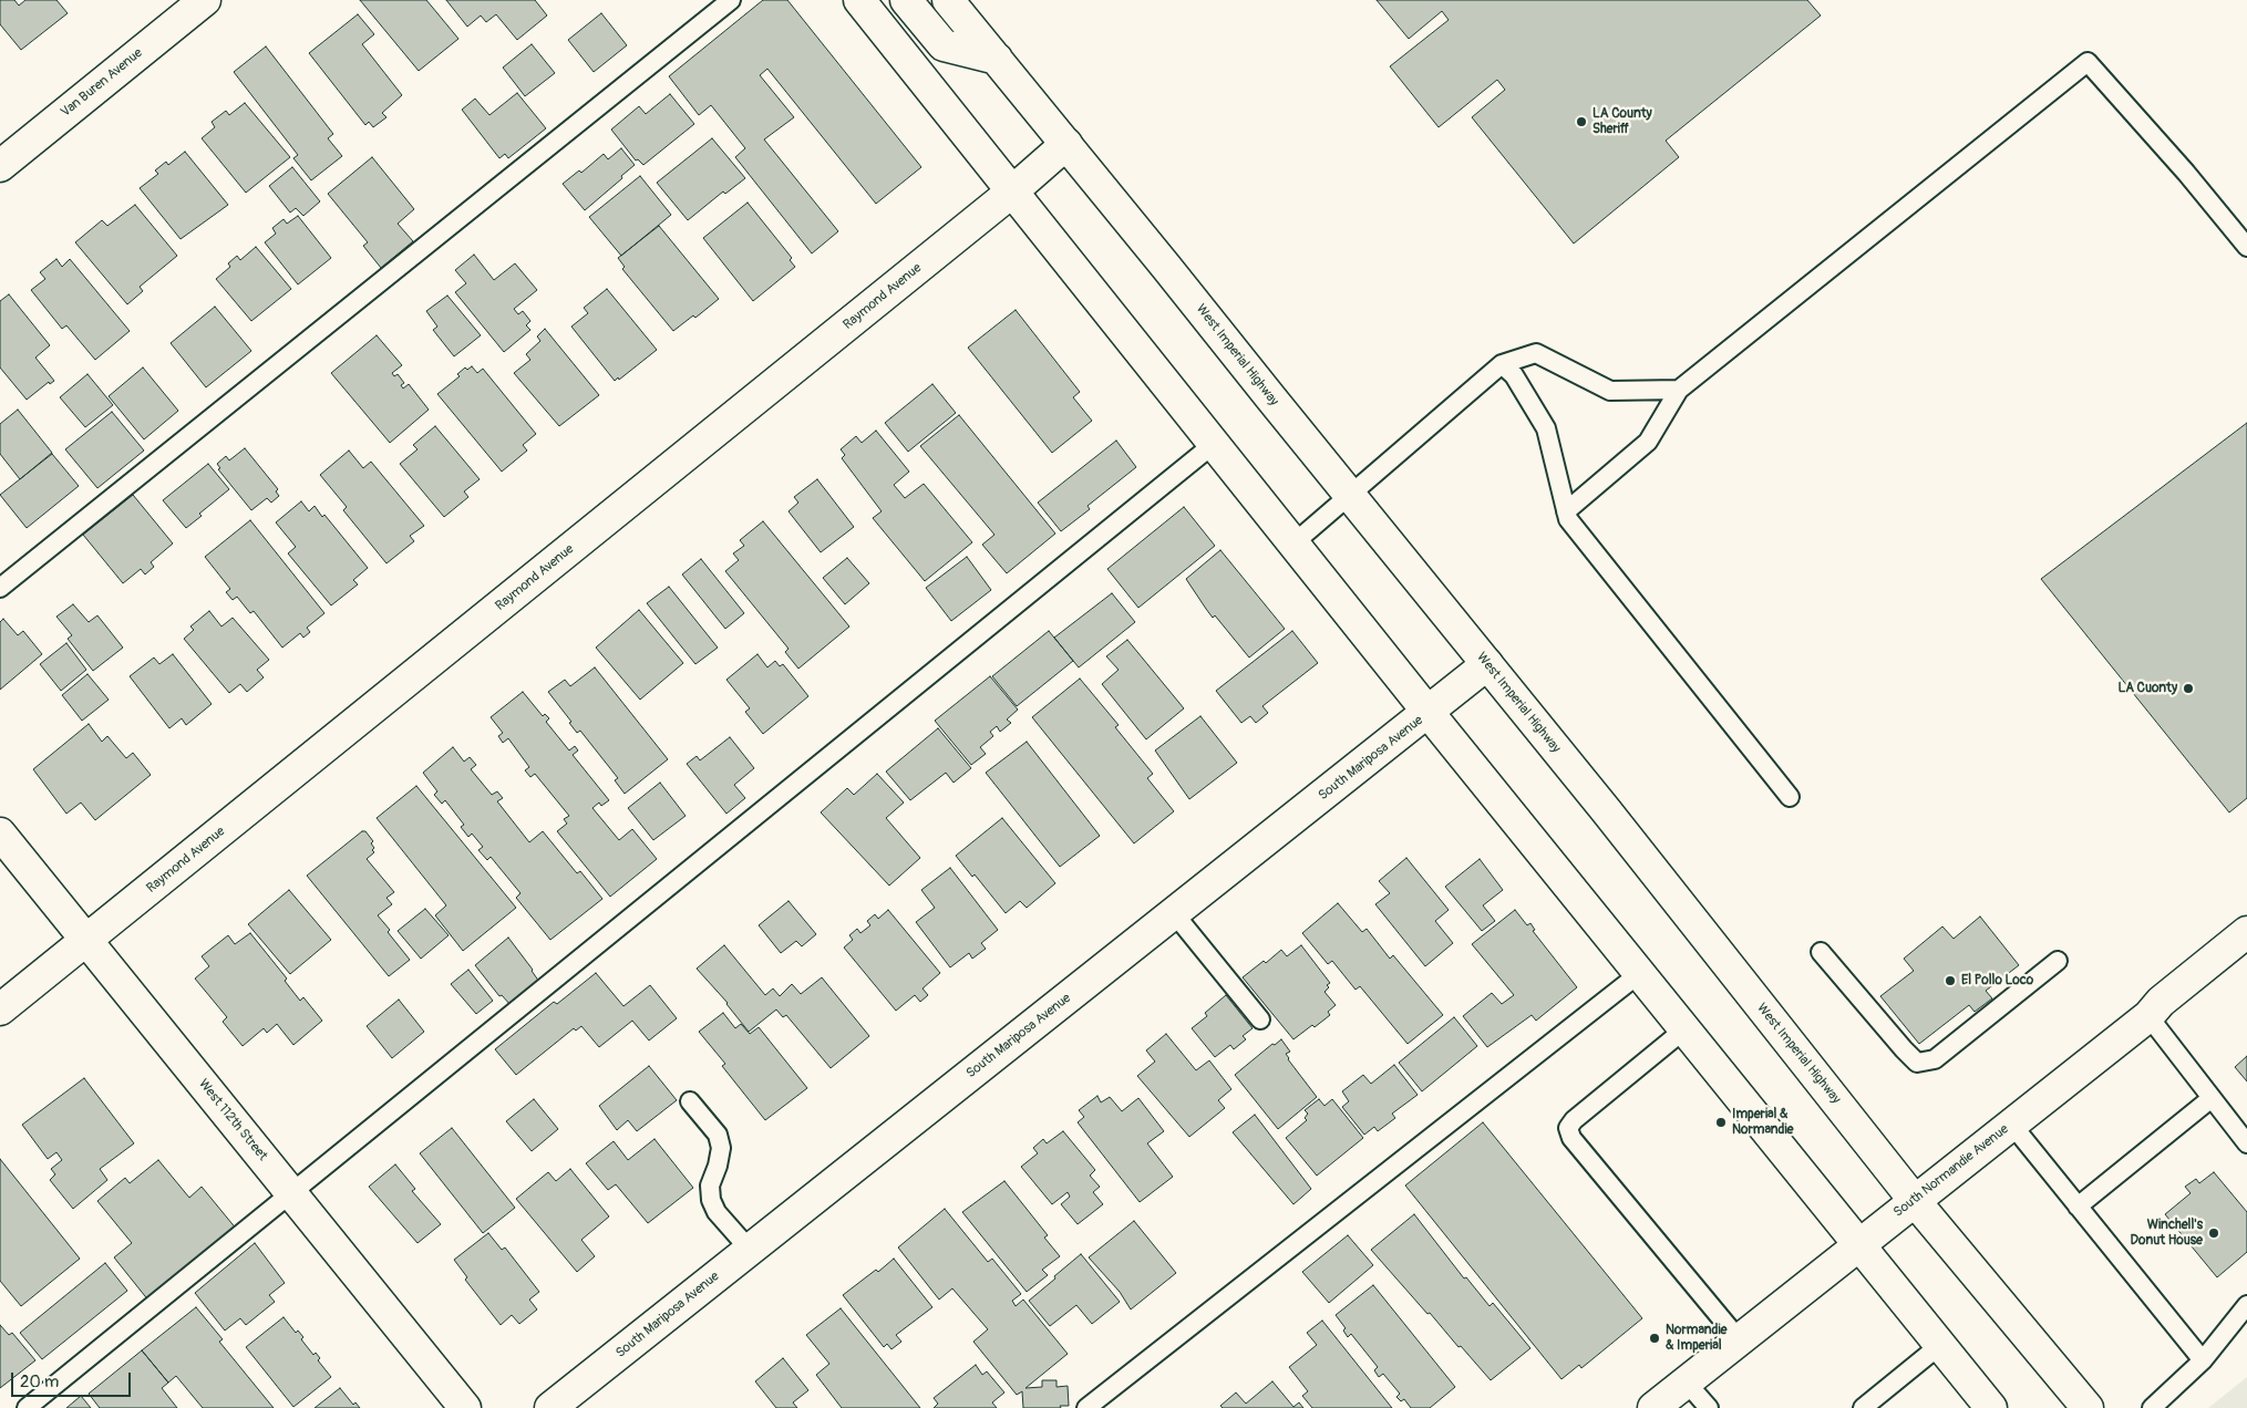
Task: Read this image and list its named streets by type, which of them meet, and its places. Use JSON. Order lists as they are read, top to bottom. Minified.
{"streets":{"main road":["Van Buren Avenue","Raymond Avenue","West Imperial Highway","South Mariposa Avenue","West 112th Street","South Normandie Avenue"]},"crossings":[["Raymond Avenue","West Imperial Highway"],["Raymond Avenue","West 112th Street"],["West Imperial Highway","South Mariposa Avenue"],["West Imperial Highway","South Normandie Avenue"]],"places":["LA County Sheriff","LA Cuonty","El Pollo Loco","Imperial & Normandie","Winchell's Donut House","Normandie & Imperial"],"scale_bar":"20 m"}
